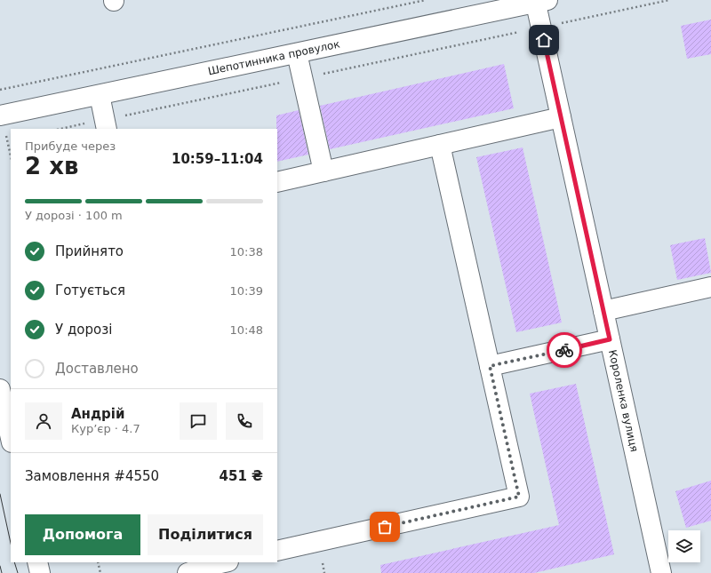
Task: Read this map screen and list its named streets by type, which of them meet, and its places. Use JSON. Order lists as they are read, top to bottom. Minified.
{"streets":{"street":["Шепотинника провулок","Короленка вулиця"]},"crossings":[["Шепотинника провулок","Короленка вулиця"]],"page":{"heading":["2 хв","Прибуде через","10:59–11:04"],"panel":["Андрій","Кур’єр · 4.7","Замовлення #4550","451 ₴"],"bar":"У дорозі · 100 m","list":[["Прийнято","10:38"],["Готується","10:39"],["У дорозі","10:48"],"Доставлено"],"buttons":["Допомога","Поділитися"]}}
